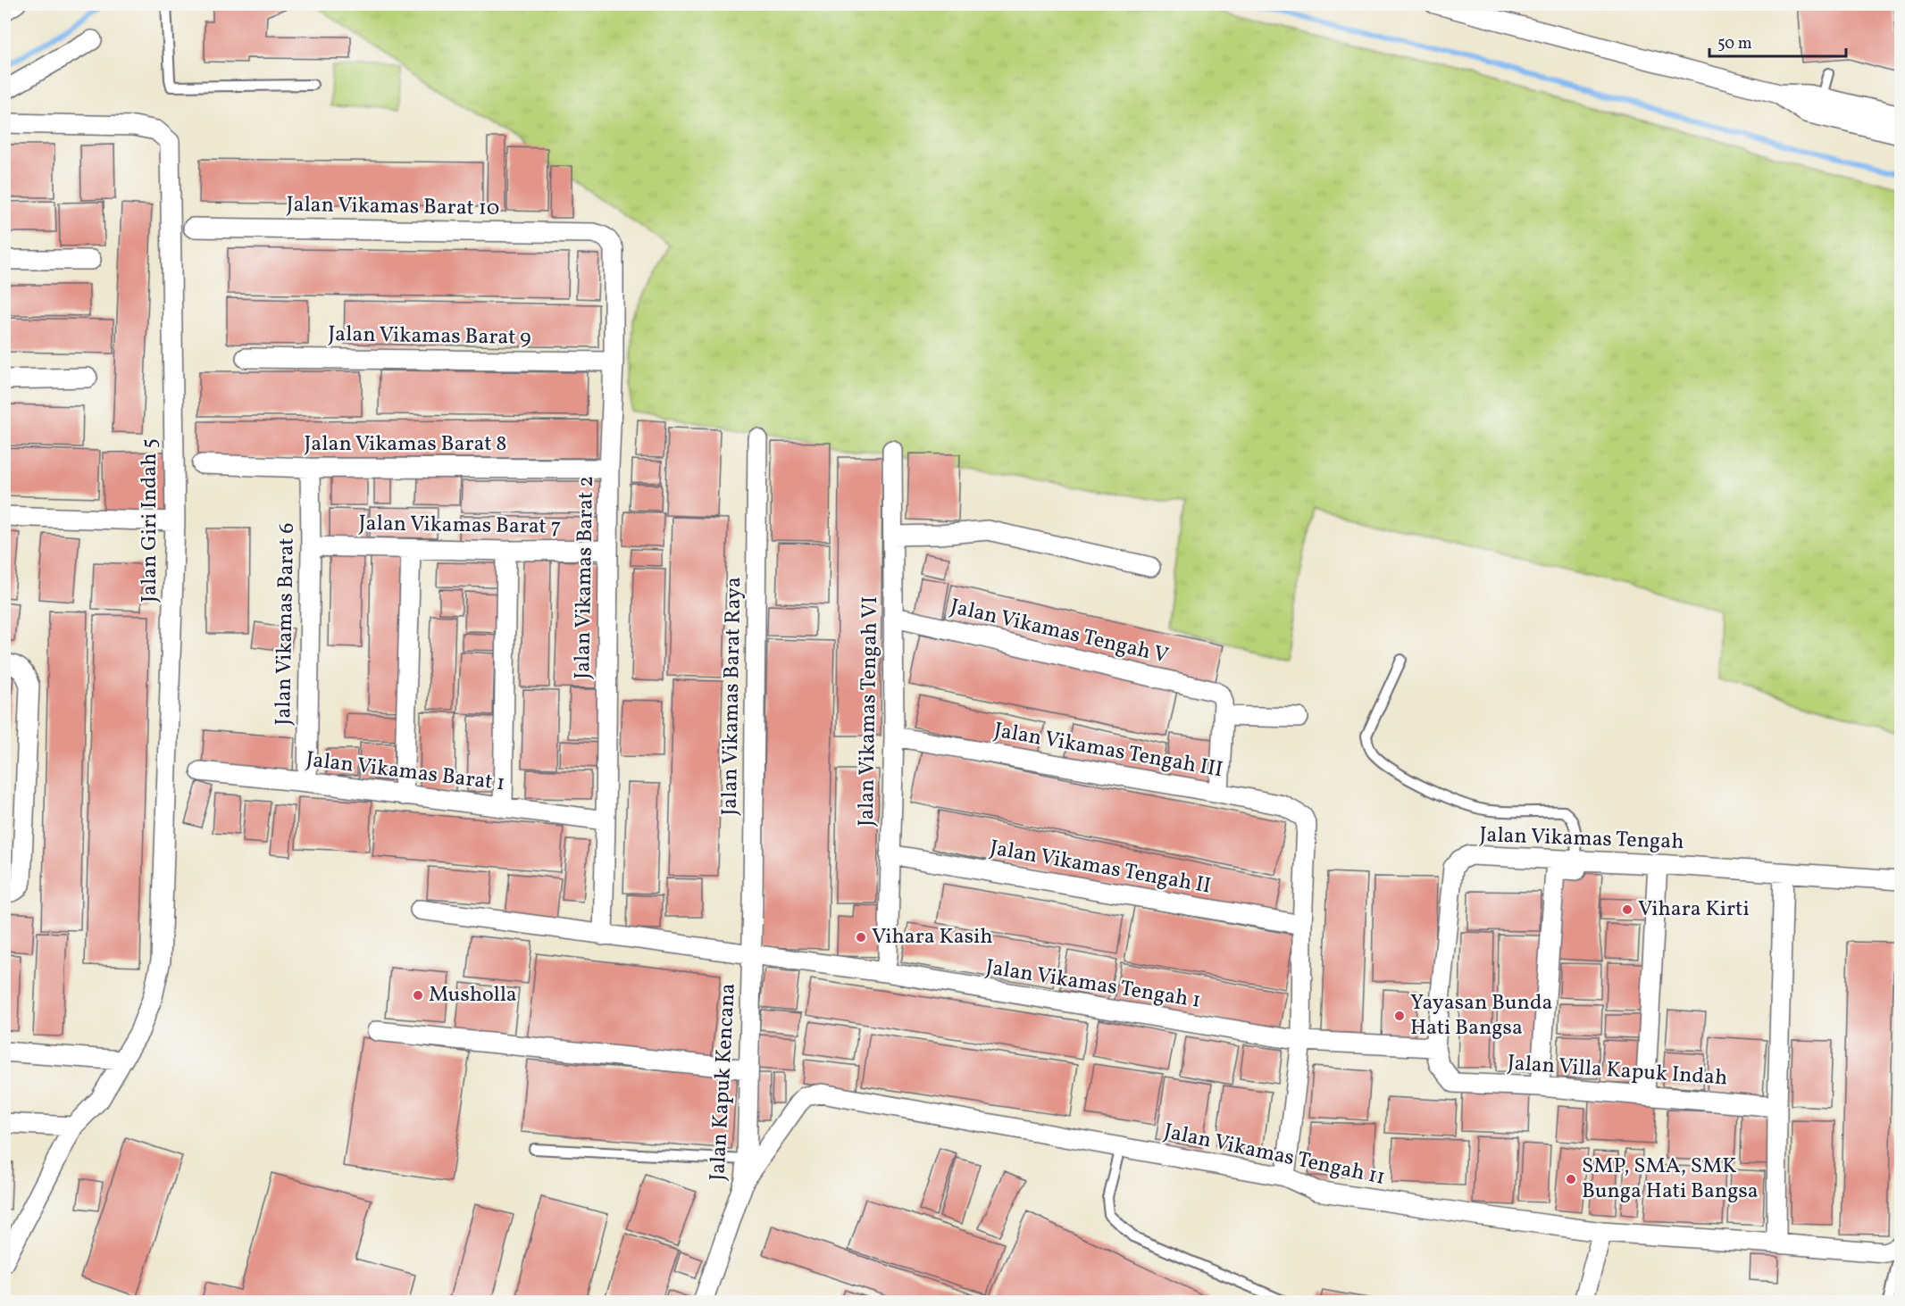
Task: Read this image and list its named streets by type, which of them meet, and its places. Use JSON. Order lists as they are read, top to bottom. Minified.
{"streets":{"street":["Jalan Vikamas Barat 10","Jalan Vikamas Barat 9","Jalan Vikamas Barat 8","Jalan Giri Indah 5","Jalan Vikamas Barat 7","Jalan Vikamas Barat 2","Jalan Vikamas Barat 6","Jalan Vikamas Tengah V","Jalan Vikamas Barat Raya","Jalan Vikamas Tengah VI","Jalan Vikamas Tengah III","Jalan Vikamas Barat 1","Jalan Vikamas Tengah","Jalan Vikamas Tengah II","Jalan Vikamas Tengah 1","Jalan Villa Kapuk Indah","Jalan Kapuk Kencana","Jalan Vikamas Tengah 11"]},"crossings":[["Jalan Vikamas Barat 10","Jalan Vikamas Barat 2"],["Jalan Vikamas Barat 9","Jalan Vikamas Barat 2"],["Jalan Vikamas Barat 8","Jalan Vikamas Barat 2"],["Jalan Vikamas Barat 8","Jalan Vikamas Barat 6"],["Jalan Vikamas Barat 7","Jalan Vikamas Barat 2"],["Jalan Vikamas Barat 7","Jalan Vikamas Barat 6"],["Jalan Vikamas Barat 2","Jalan Vikamas Barat 1"],["Jalan Vikamas Barat 6","Jalan Vikamas Barat 1"],["Jalan Vikamas Tengah V","Jalan Vikamas Tengah VI"],["Jalan Vikamas Barat Raya","Jalan Vikamas Tengah 1"],["Jalan Vikamas Barat Raya","Jalan Kapuk Kencana"],["Jalan Vikamas Tengah VI","Jalan Vikamas Tengah III"],["Jalan Vikamas Tengah VI","Jalan Vikamas Tengah II"],["Jalan Vikamas Tengah VI","Jalan Vikamas Tengah 1"],["Jalan Vikamas Tengah III","Jalan Vikamas Tengah II"],["Jalan Vikamas Tengah","Jalan Vikamas Tengah 1"],["Jalan Vikamas Tengah","Jalan Villa Kapuk Indah"],["Jalan Vikamas Tengah 1","Jalan Kapuk Kencana"],["Jalan Kapuk Kencana","Jalan Vikamas Tengah 11"]],"places":["Vihara Kirti","Vihara Kasih","Musholla","Yayasan Bunda Hati Bangsa","SMP, SMA, SMK Bunga Hati Bangsa"],"scale_bar":"50 m"}
